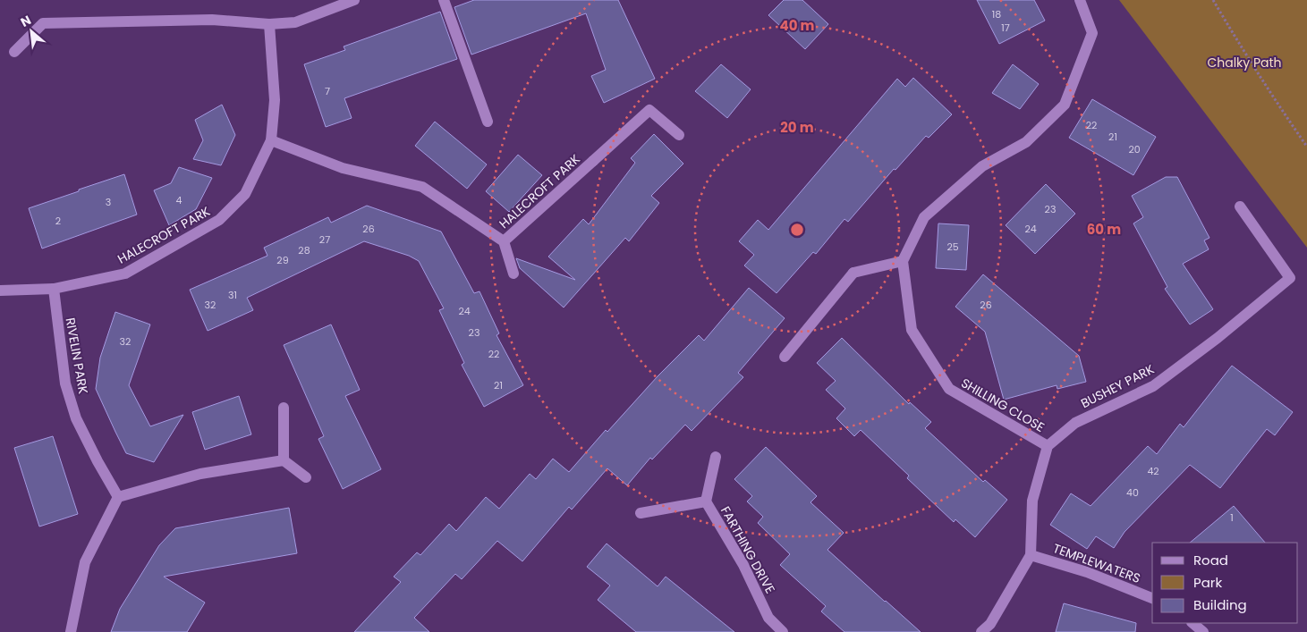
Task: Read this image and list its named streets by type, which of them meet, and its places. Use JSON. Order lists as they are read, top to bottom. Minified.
{"streets":{"street":["HALECROFT PARK","RIVELIN PARK","BUSHEY PARK","SHILLING CLOSE","FARTHING DRIVE","TEMPLEWATERS"]},"crossings":[["HALECROFT PARK","RIVELIN PARK"],["BUSHEY PARK","SHILLING CLOSE"]],"parks":["Chalky Path"],"house_numbers":["18","17","7","22","21","20","4","3","23","2","26","24","27","25","28","29","31","32","26","24","23","32","22","21","42","40","1"],"legend":["Road","Park","Building"],"north":"top left","rings":["40 m","20 m","60 m"]}
